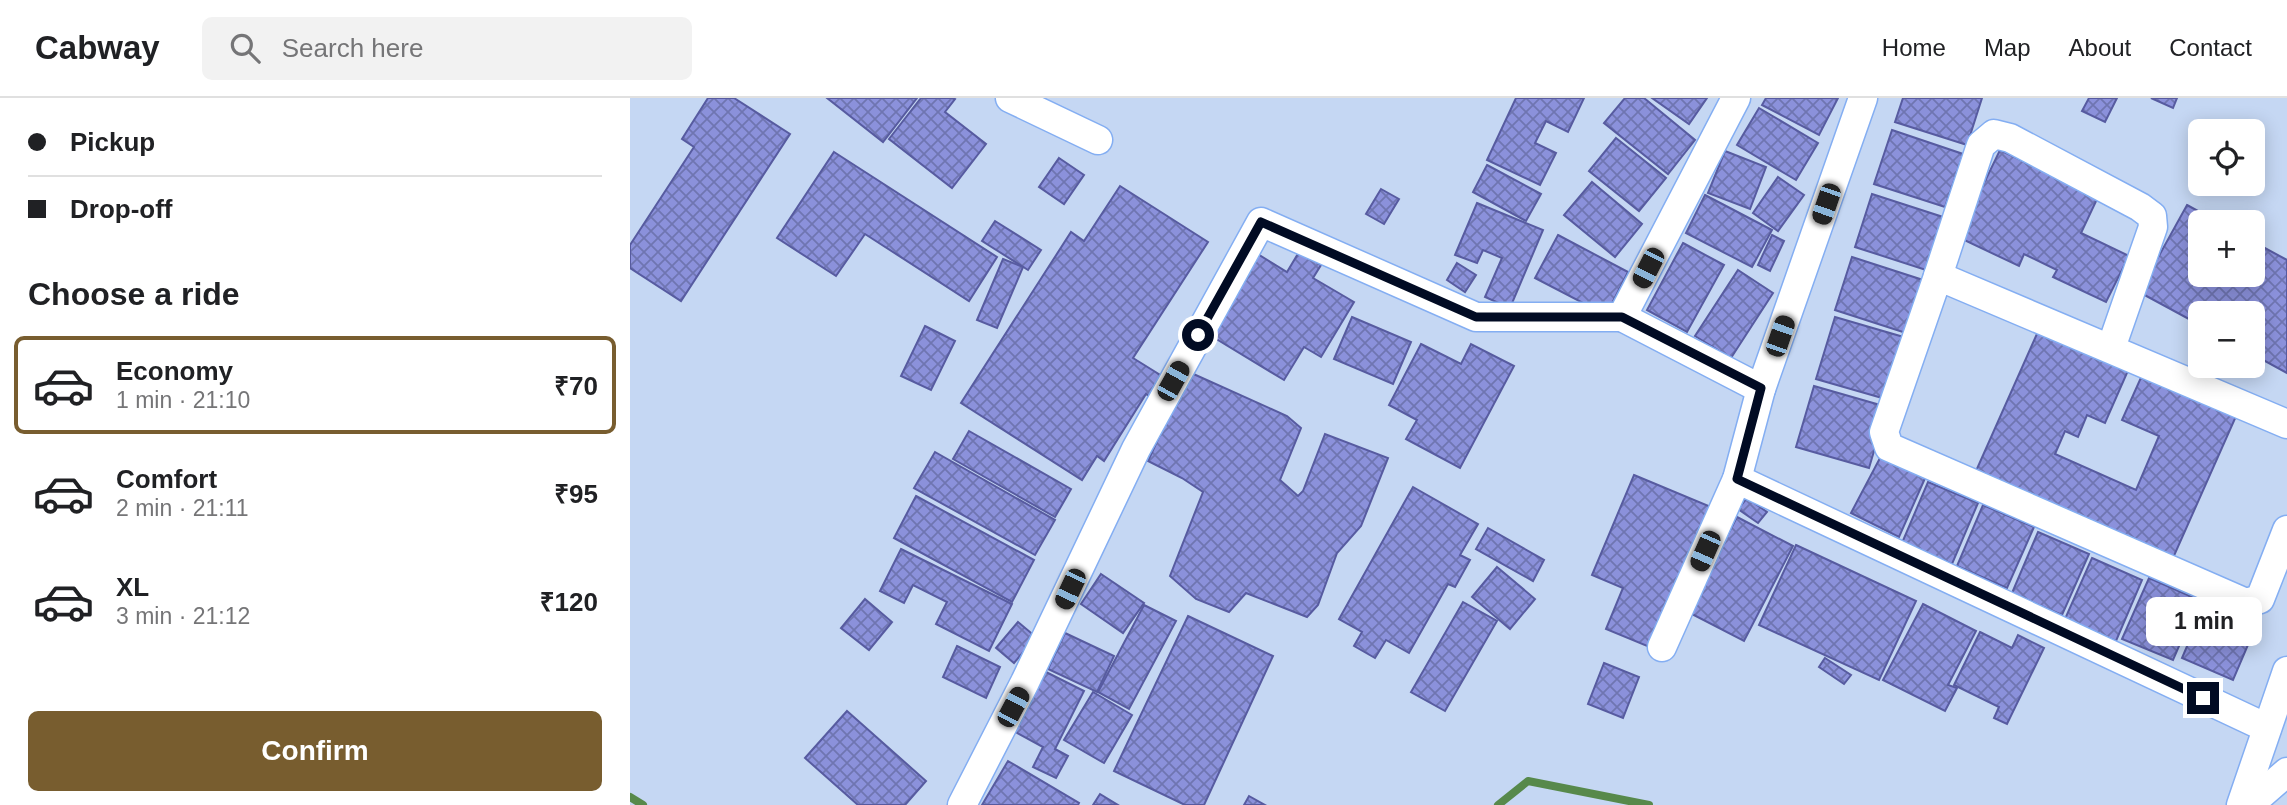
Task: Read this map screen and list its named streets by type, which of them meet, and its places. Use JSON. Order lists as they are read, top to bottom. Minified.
{"page":{"header":"Cabway","search":"Search here","nav":["Home","Map","About","Contact"],"banner":["Pickup","Drop-off"],"map_buttons":["+","−"],"heading":"Choose a ride","list":[{"name":"Economy","note":"1 min · 21:10","value":"₹70"},{"name":"Comfort","note":"2 min · 21:11","value":"₹95"},{"name":"XL","note":"3 min · 21:12","value":"₹120"}],"bubble":"1 min","buttons":"Confirm"}}
